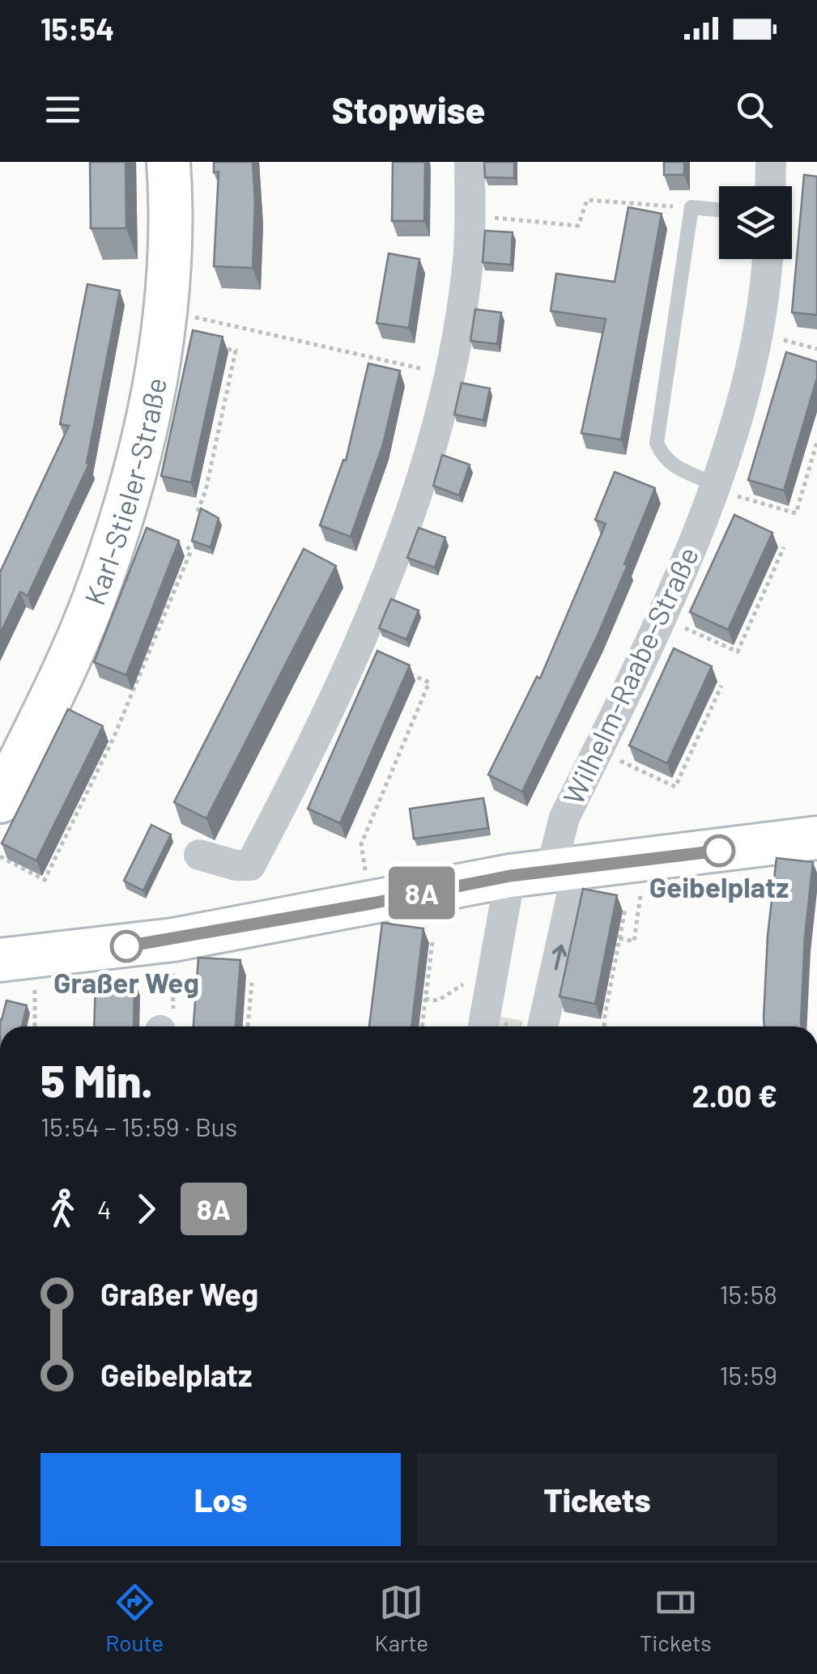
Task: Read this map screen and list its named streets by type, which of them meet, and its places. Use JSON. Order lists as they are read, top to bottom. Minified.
{"streets":{"street":["Karl-Stieler-Straße","Wilhelm-Raabe-Straße"]},"places":["Geibelplatz","Graßer Weg"],"lines":["bus line 8A"],"page":{"status":"15:54","header":"Stopwise","on_map":"8A","heading":["5 Min.","15:54 – 15:59 · Bus","2.00 €"],"legs":["4","8A"],"list":[{"name":"Graßer Weg","value":"15:58"},{"name":"Geibelplatz","value":"15:59"}],"buttons":["Los","Tickets"],"tabs":["Route","Karte","Tickets"]}}
